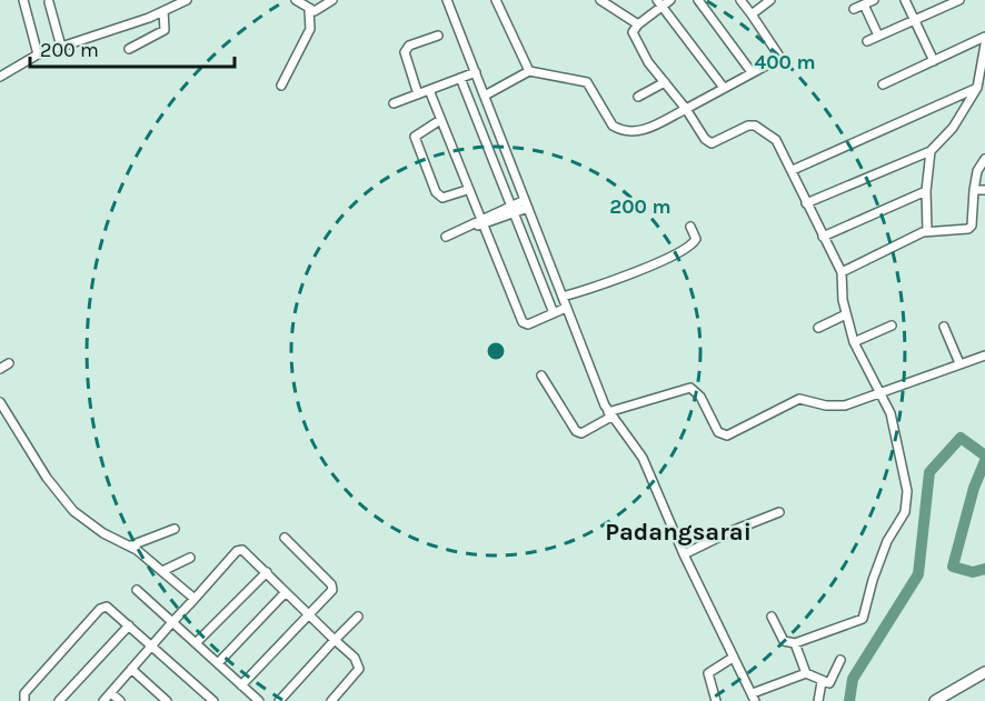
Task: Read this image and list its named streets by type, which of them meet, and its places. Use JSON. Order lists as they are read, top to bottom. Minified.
{"districts":["Padangsarai"],"scale_bar":"200 m","rings":["400 m","200 m"]}
